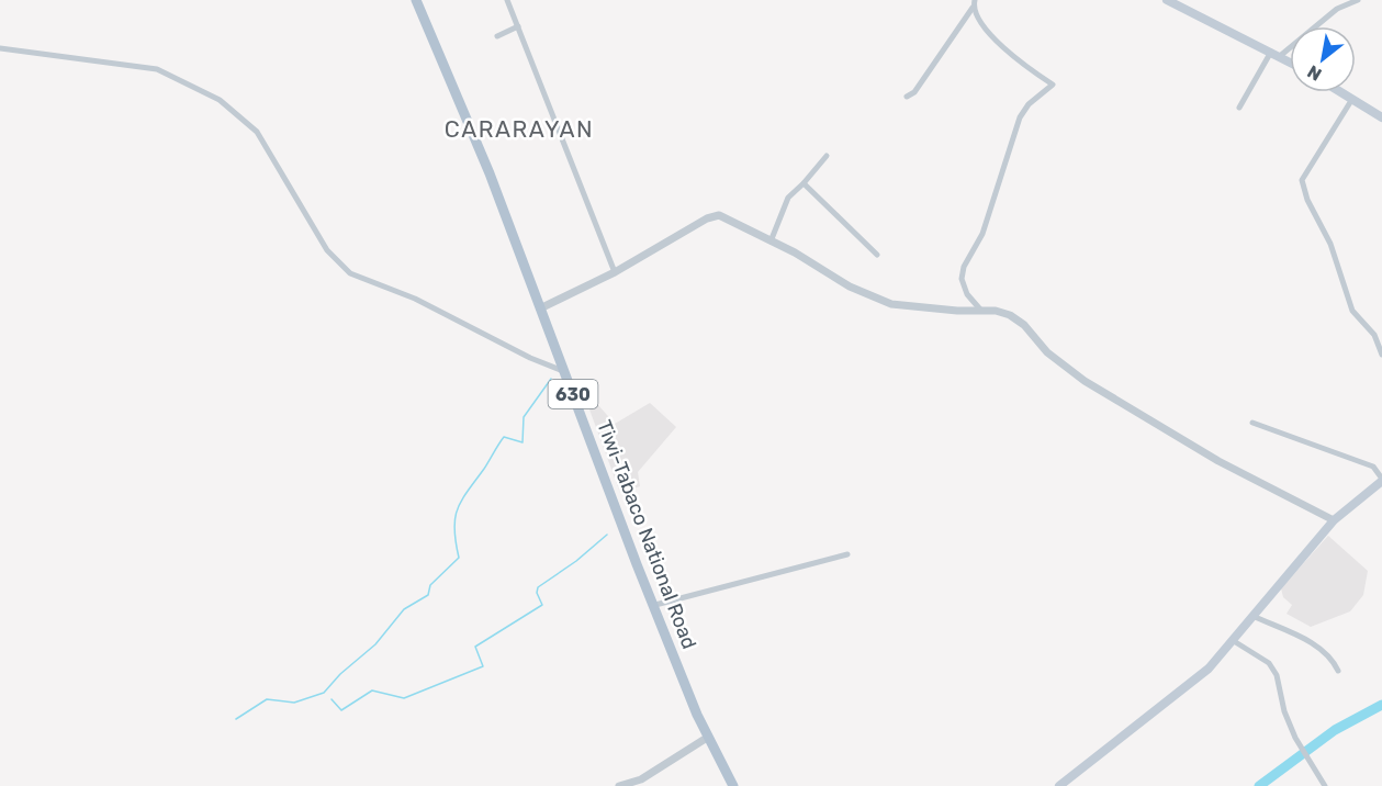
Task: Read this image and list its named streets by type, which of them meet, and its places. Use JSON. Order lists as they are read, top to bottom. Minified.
{"streets":{"main road":["630","Tiwi-Tabaco National Road"]},"districts":["CARARAYAN"],"north":"bottom left"}
